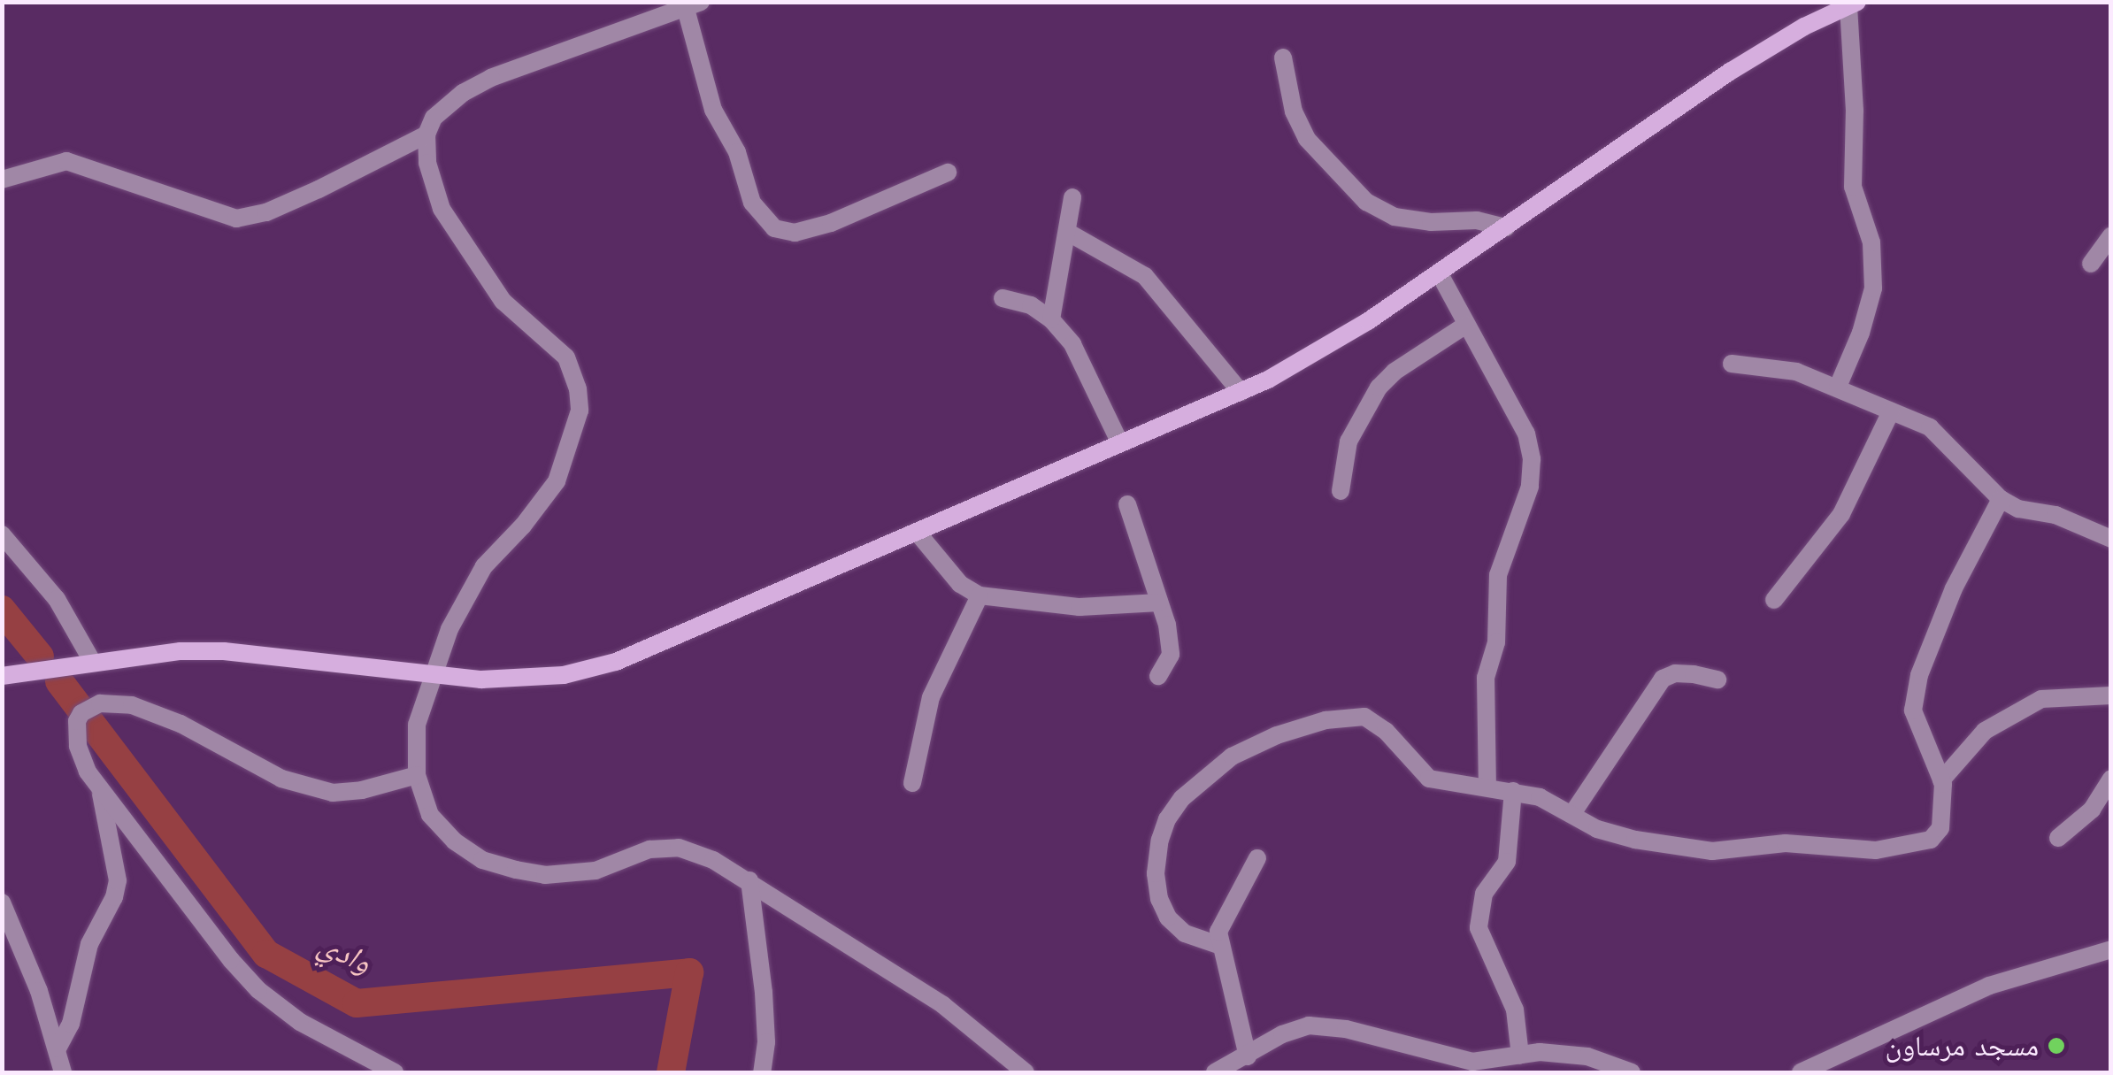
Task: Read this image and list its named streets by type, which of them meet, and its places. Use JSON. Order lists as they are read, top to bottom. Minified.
{"water":["وادي"],"places":["مسجد مرساون"]}
